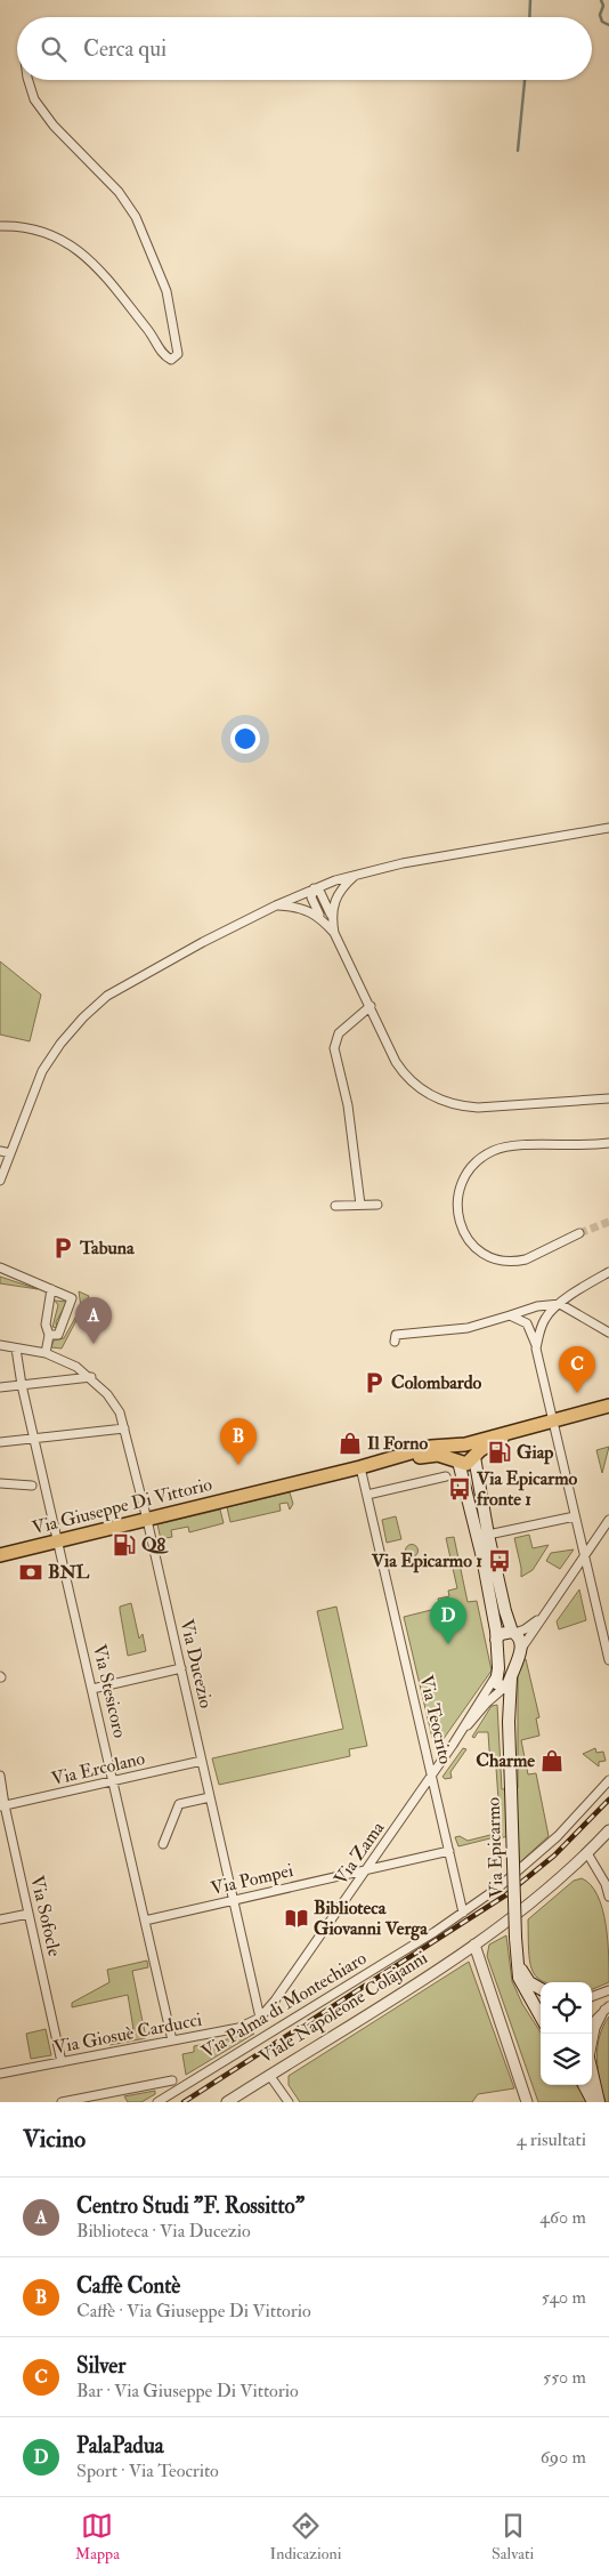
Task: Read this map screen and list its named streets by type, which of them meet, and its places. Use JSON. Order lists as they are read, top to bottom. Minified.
{"streets":{"main road":["Via Giuseppe Di Vittorio","Via Epicarmo"],"street":["Via Ducezio","Via Stesicoro","Via Teocrito","Via Ercolano","Via Zama","Via Pompei","Via Sofocle","Via Palma di Montechiaro","Viale Napoleone Colajanni","Via Giosuè Carducci"]},"crossings":[["Via Giuseppe Di Vittorio","Via Ducezio"],["Via Giuseppe Di Vittorio","Via Stesicoro"],["Via Giuseppe Di Vittorio","Via Teocrito"],["Via Ducezio","Via Stesicoro"],["Via Ducezio","Via Ercolano"],["Via Ducezio","Via Zama"],["Via Ducezio","Via Pompei"],["Via Ducezio","Via Giosuè Carducci"],["Via Stesicoro","Via Ercolano"],["Via Stesicoro","Via Pompei"],["Via Stesicoro","Via Giosuè Carducci"],["Via Teocrito","Via Zama"],["Via Teocrito","Via Pompei"],["Via Teocrito","Via Palma di Montechiaro"],["Via Ercolano","Via Sofocle"],["Via Zama","Via Pompei"],["Via Zama","Via Giosuè Carducci"],["Via Sofocle","Via Giosuè Carducci"]],"places":{"parking":["Tabuna","Colombardo"],"shop":["Il Forno","Charme"],"fuel station":["Giap","Q8"],"bus stop":["Via Epicarmo fronte 1","Via Epicarmo 1"],"bank":["BNL"],"library":["Biblioteca Giovanni Verga"]},"page":{"search":"Cerca qui","pins":["A","C","B","D"],"heading":["Vicino","4 risultati"],"list":[{"mark":"A","name":"Centro Studi \"F. Rossitto\"","note":"Biblioteca · Via Ducezio","value":"460 m"},{"mark":"B","name":"Caffè Contè","note":"Caffè · Via Giuseppe Di Vittorio","value":"540 m"},{"mark":"C","name":"Silver","note":"Bar · Via Giuseppe Di Vittorio","value":"550 m"},{"mark":"D","name":"PalaPadua","note":"Sport · Via Teocrito","value":"690 m"}],"nav":["Mappa","Indicazioni","Salvati"]}}
